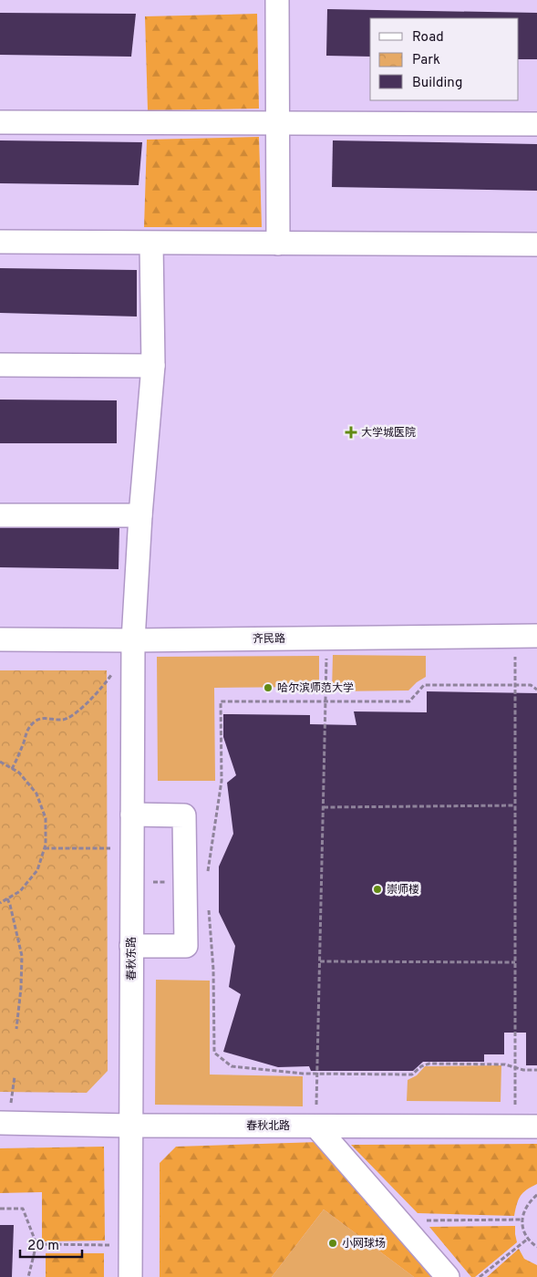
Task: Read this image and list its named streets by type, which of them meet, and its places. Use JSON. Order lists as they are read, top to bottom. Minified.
{"streets":{"lane":["齐民路","春秋东路","春秋北路"]},"crossings":[["齐民路","春秋东路"],["春秋东路","春秋北路"]],"places":{"health":["大学城医院"],"other":["哈尔滨师范大学","崇师楼","小网球场"]},"legend":["Road","Park","Building"],"scale_bar":"20 m"}
